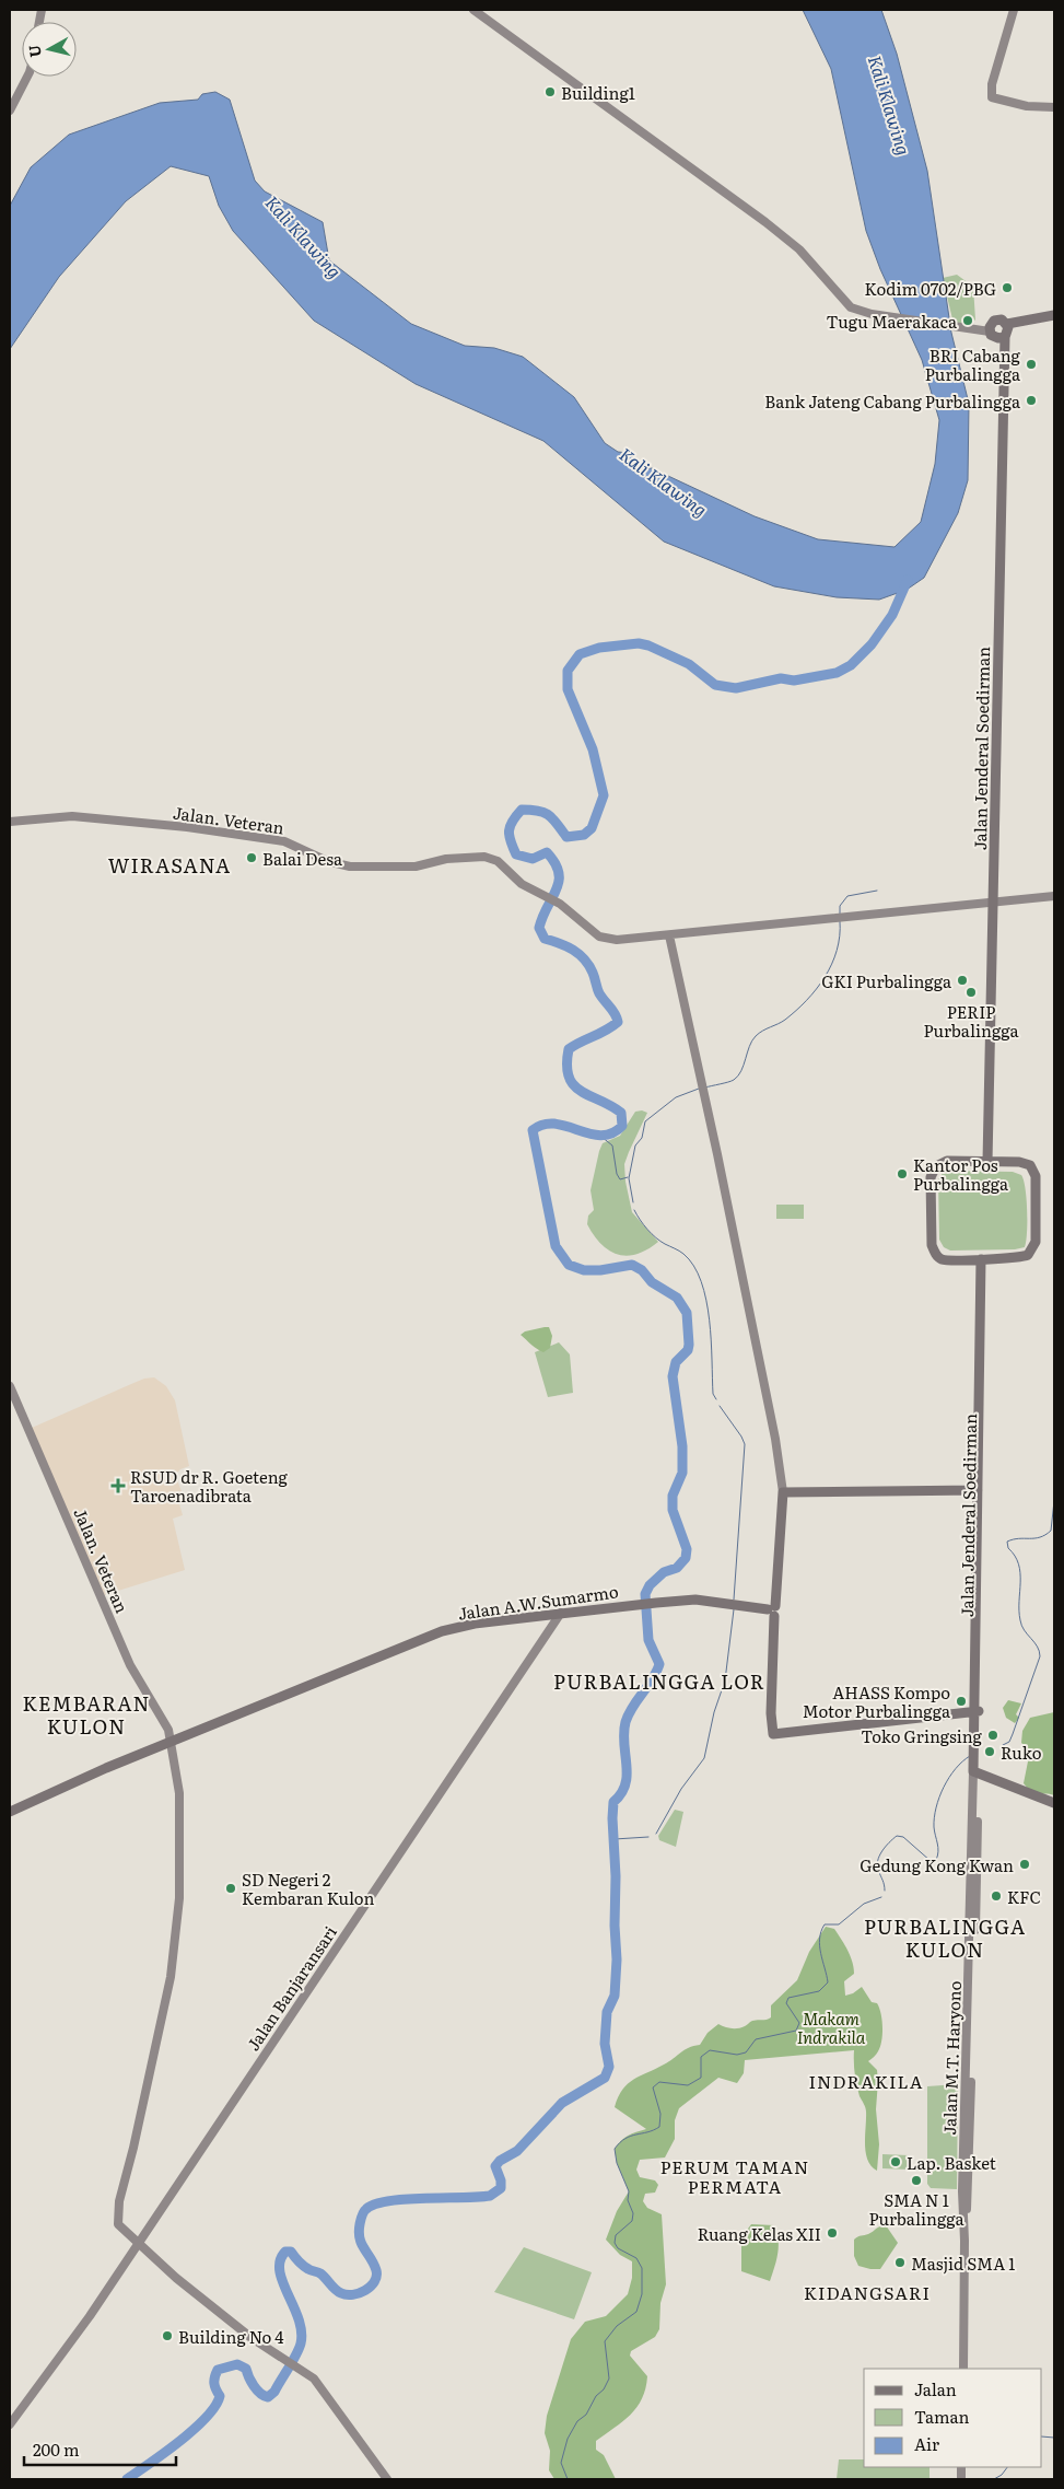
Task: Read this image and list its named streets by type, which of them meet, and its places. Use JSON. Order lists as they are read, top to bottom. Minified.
{"streets":{"main road":["Jalan Jenderal Soedirman","Jalan A.W.Sumarmo"],"street":["Jalan. Veteran","Jalan Banjaransari","Jalan M.T. Haryono"]},"crossings":[["Jalan Jenderal Soedirman","Jalan. Veteran"],["Jalan Jenderal Soedirman","Jalan M.T. Haryono"],["Jalan. Veteran","Jalan A.W.Sumarmo"],["Jalan. Veteran","Jalan Banjaransari"],["Jalan A.W.Sumarmo","Jalan Banjaransari"]],"districts":["WIRASANA","PURBALINGGA LOR","KEMBARAN KULON","PURBALINGGA KULON","INDRAKILA","PERUM TAMAN PERMATA","KIDANGSARI"],"water":["Kali Klawing"],"parks":["Makam Indrakila"],"places":{"other":["Building1","Kodim 0702/PBG","Tugu Maerakaca","BRI Cabang Purbalingga","Bank Jateng Cabang Purbalingga","Balai Desa","GKI Purbalingga","PERIP Purbalingga","Kantor Pos Purbalingga","AHASS Kompo Motor Purbalingga","Toko Gringsing","Ruko","Gedung Kong Kwan","SD Negeri 2 Kembaran Kulon","KFC","Lap. Basket","SMA N 1 Purbalingga","Ruang Kelas XII","Masjid SMA 1","Building No 4"],"health":["RSUD dr R. Goeteng Taroenadibrata"]},"legend":["Jalan","Taman","Air"],"scale_bar":"200 m","north":"left"}
